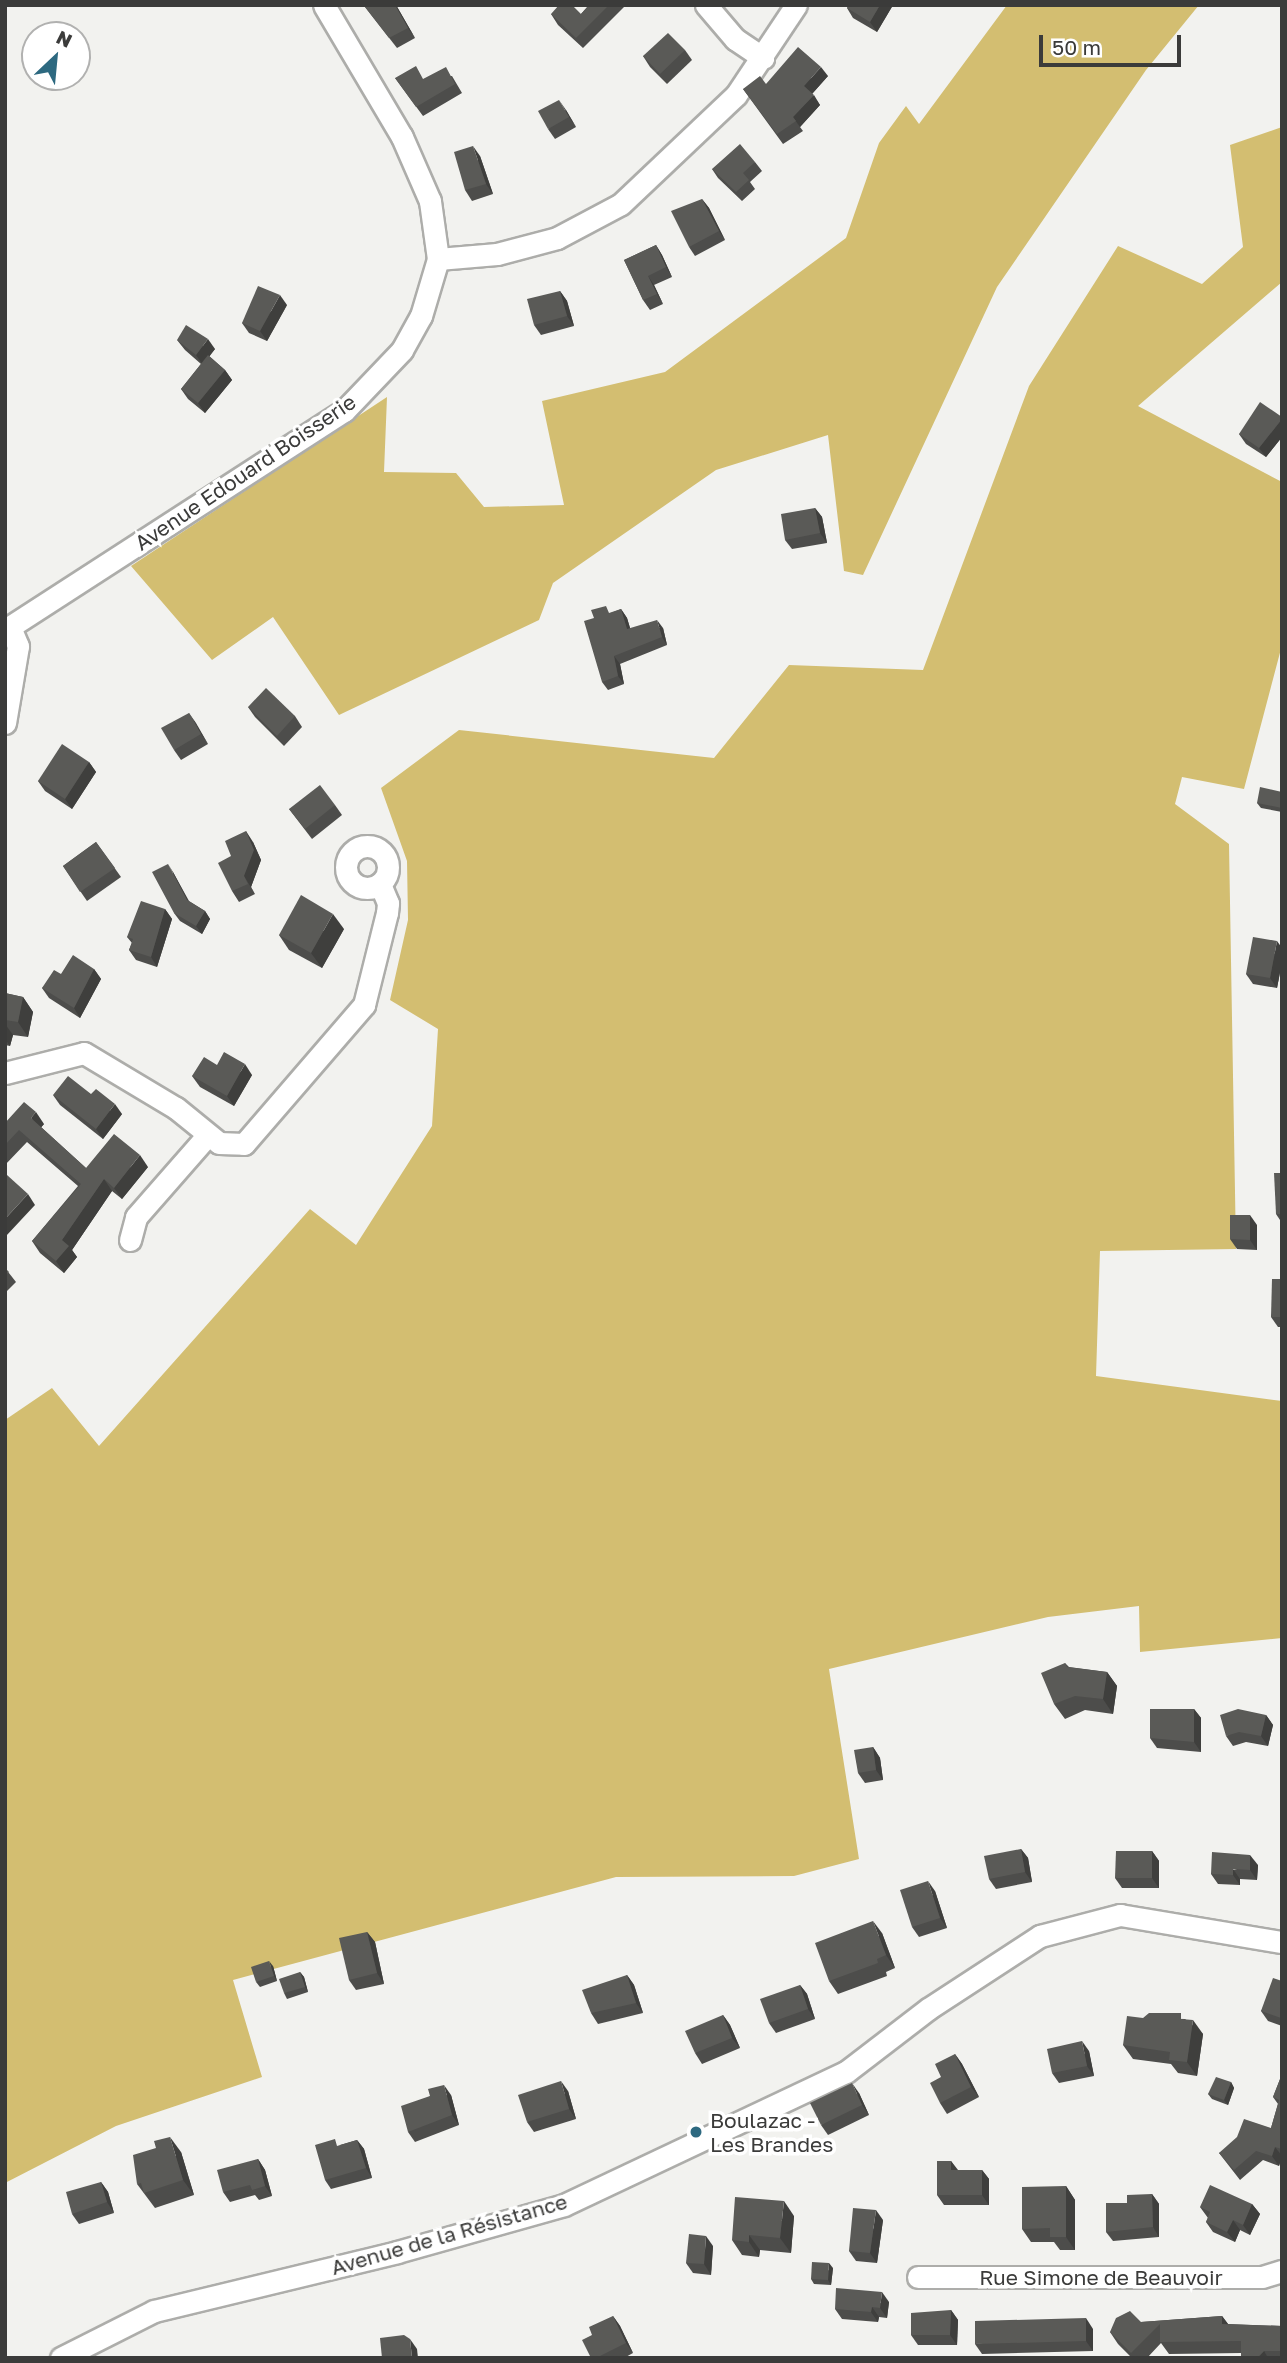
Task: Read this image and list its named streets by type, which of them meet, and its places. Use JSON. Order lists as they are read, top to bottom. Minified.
{"streets":{"street":["Avenue Edouard Boisserie","Avenue de la Résistance","Rue Simone de Beauvoir"]},"places":["Boulazac - Les Brandes"],"scale_bar":"50 m","north":"top right"}
